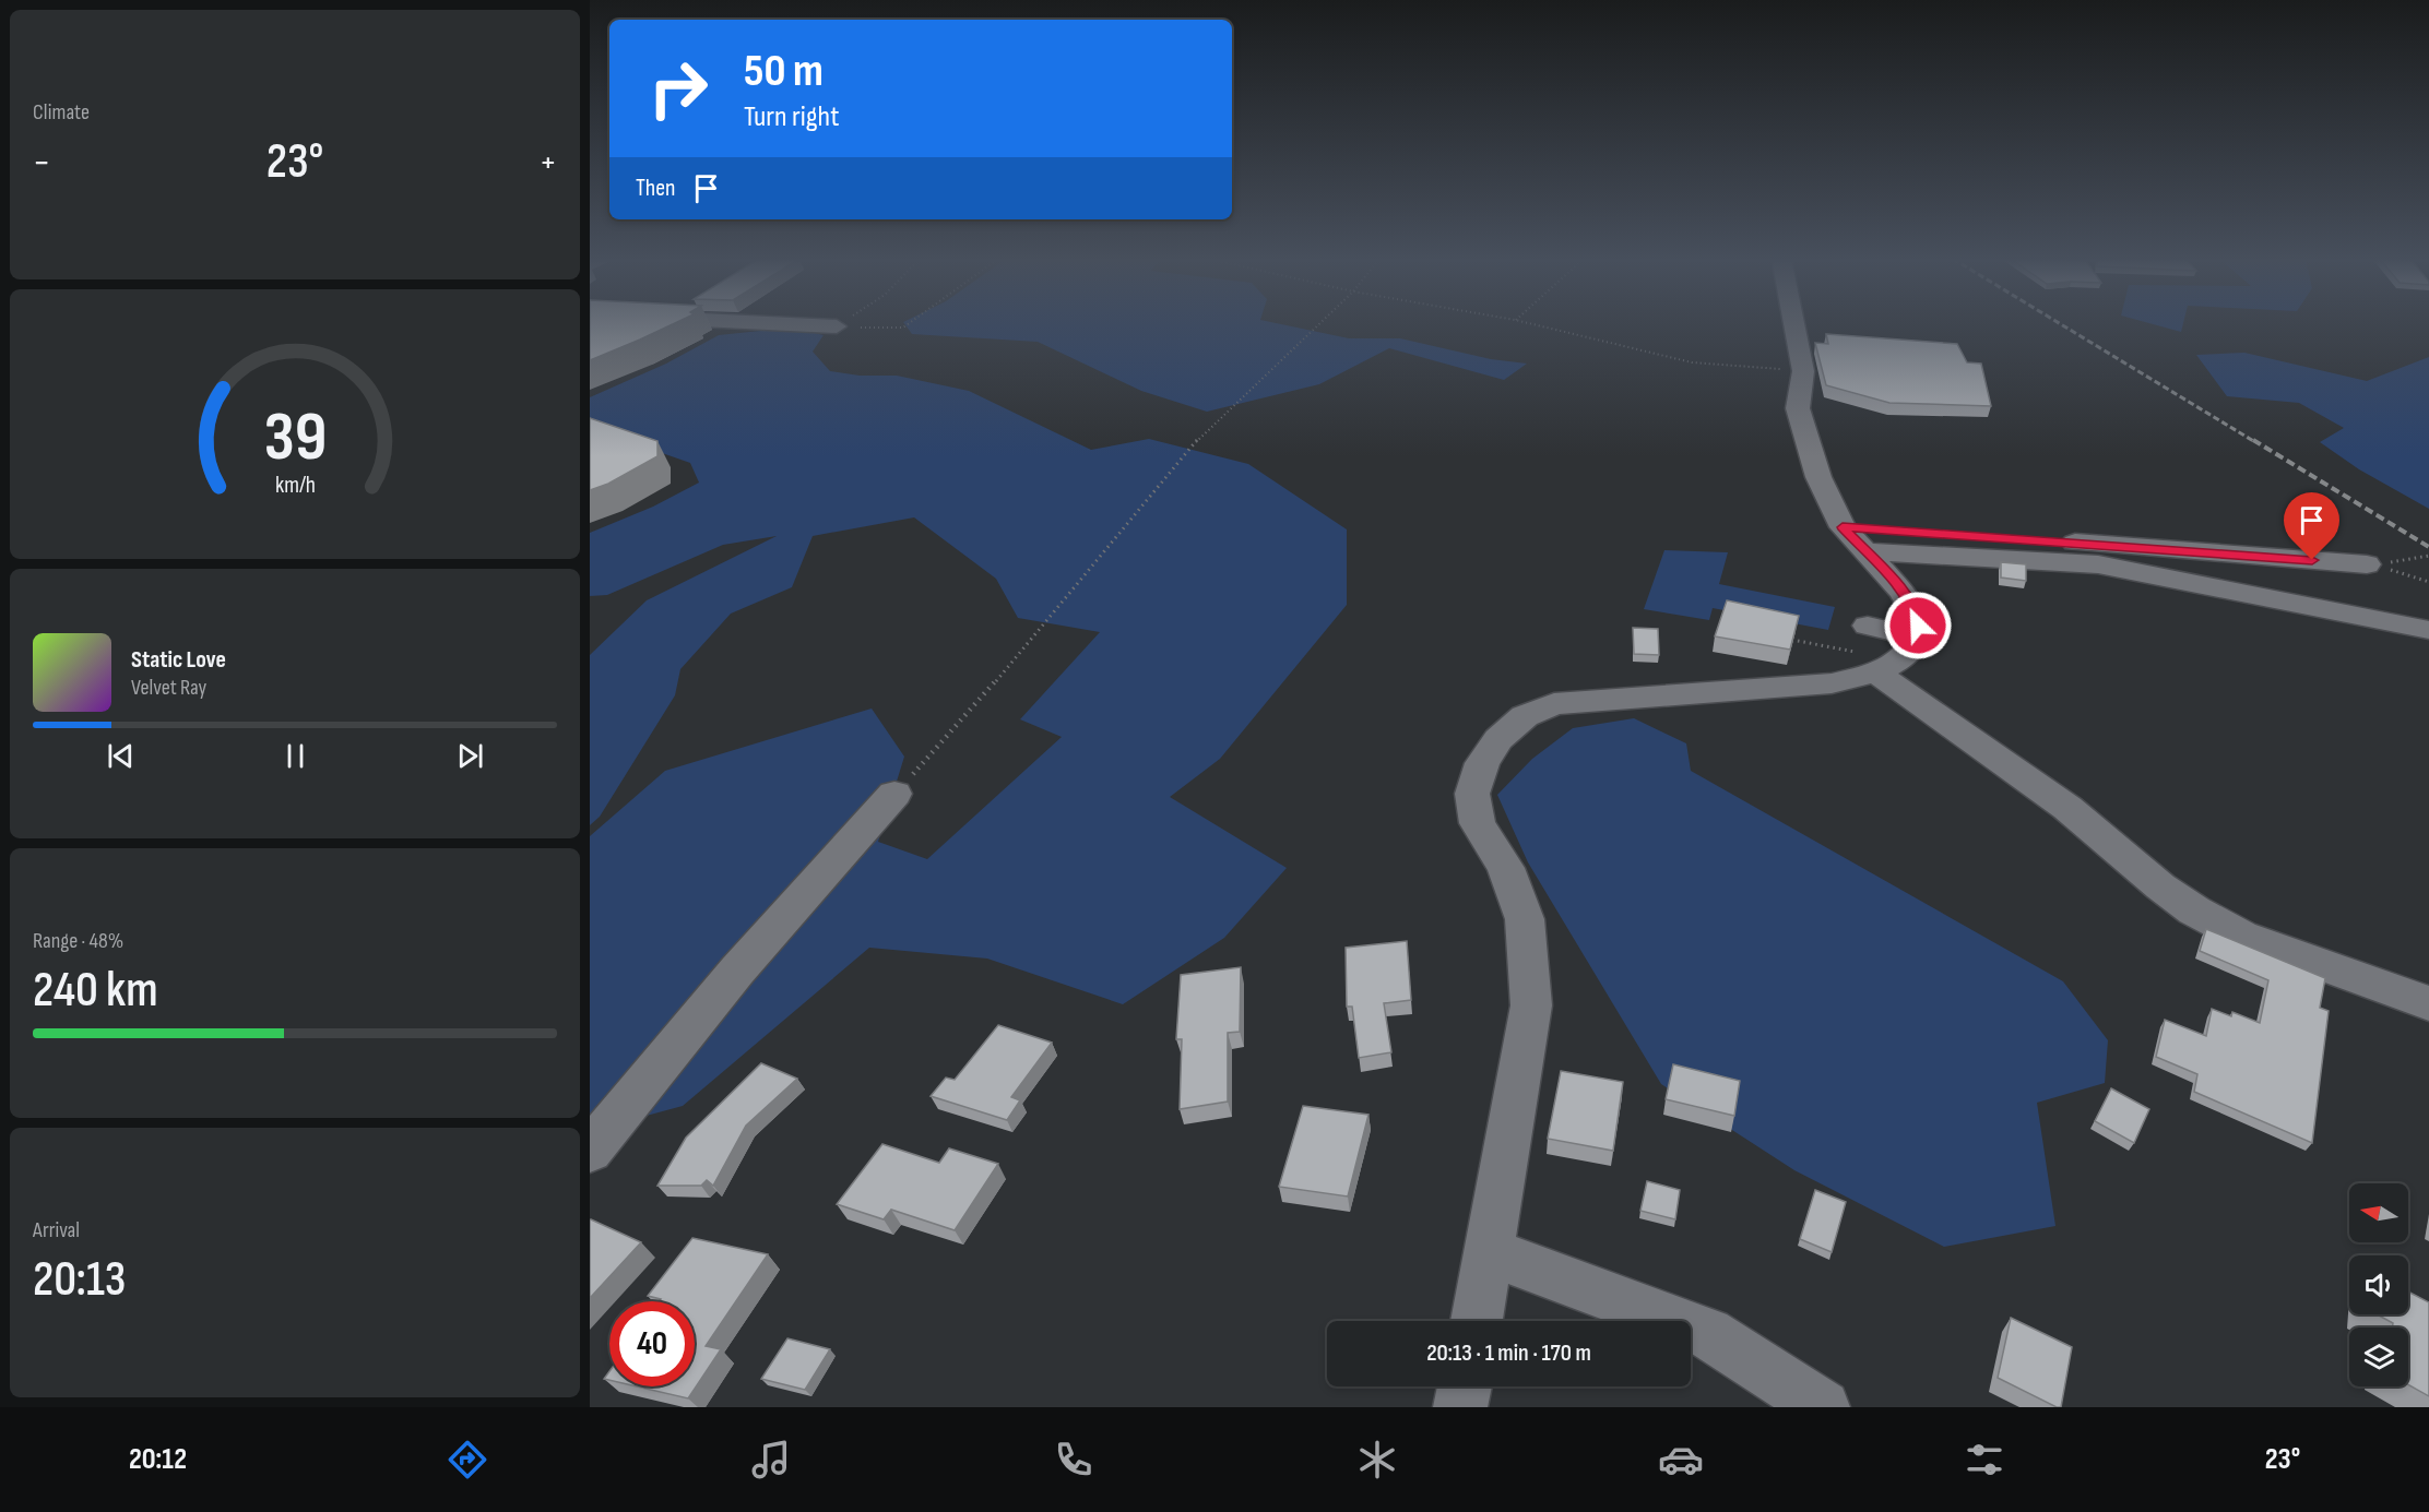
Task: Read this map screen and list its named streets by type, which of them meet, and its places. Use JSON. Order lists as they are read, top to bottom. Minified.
{"north":"left","page":{"tile":["Climate",["Range · 48%","240 km"],["Arrival","20:13"]],"turn":["50 m","Turn right"],"heat":["−","23°","+"],"then":"Then","song":["Static Love","Velvet Ray"],"limit":"40","trip":"20:13 · 1 min · 170 m","tabs":["20:12","23°"],"gauge":["39","km/h"]}}
